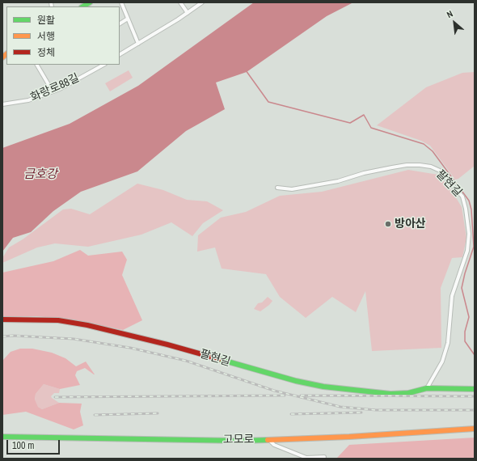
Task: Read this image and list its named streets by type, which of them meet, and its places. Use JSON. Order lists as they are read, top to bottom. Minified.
{"streets":{"street":["화랑로88길","팔현길","고모로"]},"water":["금호강"],"places":["방아산"],"legend":["원활","서행","정체"],"scale_bar":"100 m","north":"top left"}
